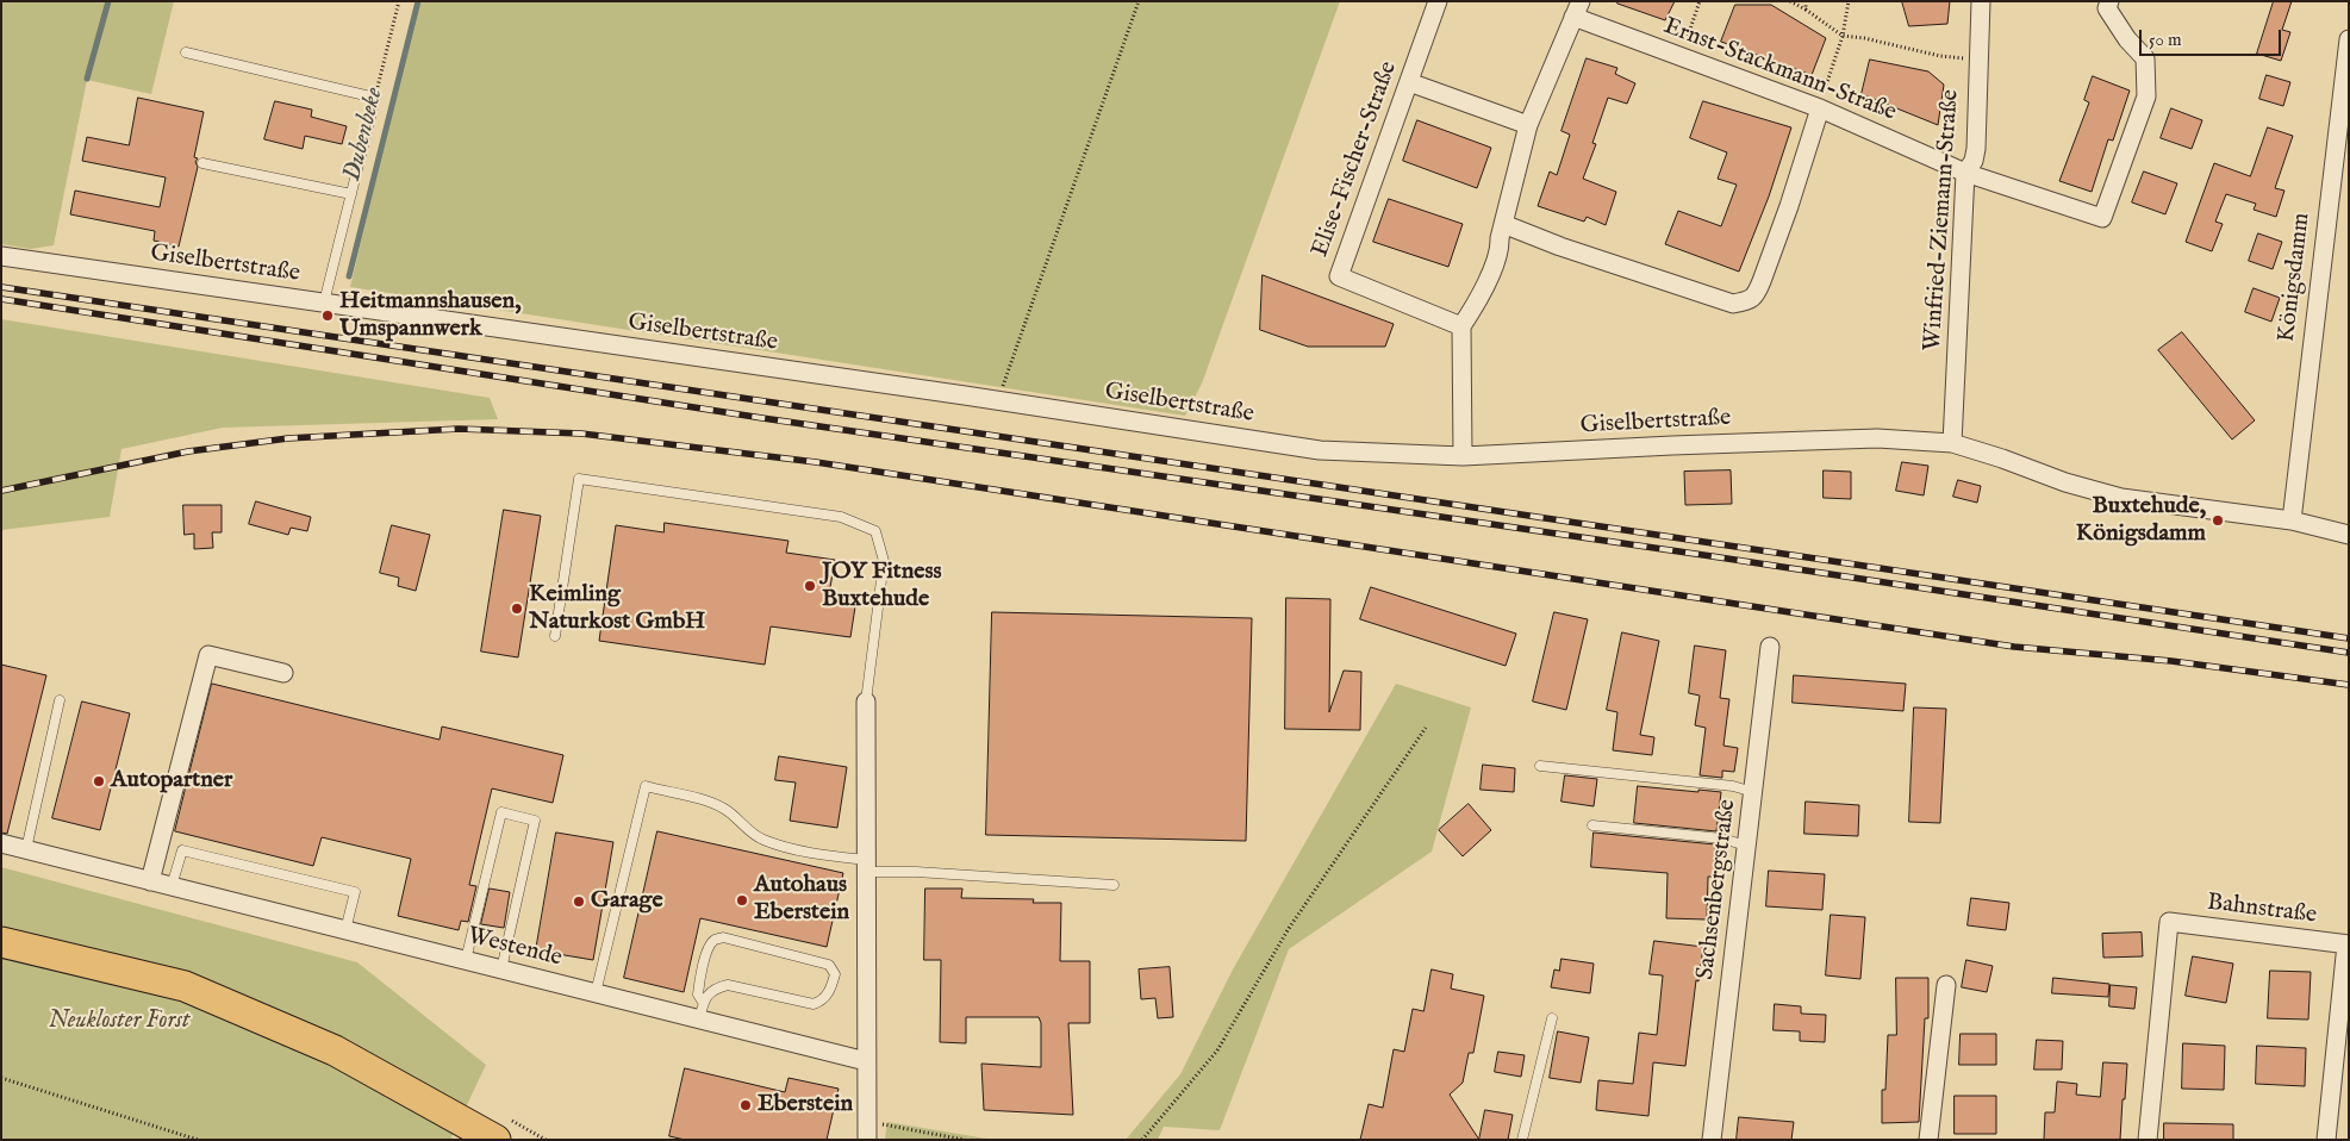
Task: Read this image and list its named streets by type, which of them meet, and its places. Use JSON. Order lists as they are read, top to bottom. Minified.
{"streets":{"street":["Ernst-Stackmann-Straße","Elise-Fischer-Straße","Winfried-Ziemann-Straße","Giselbertstraße","Königsdamm","Sachsenbergstraße","Bahnstraße","Westende"]},"crossings":[["Ernst-Stackmann-Straße","Winfried-Ziemann-Straße"],["Winfried-Ziemann-Straße","Giselbertstraße"],["Giselbertstraße","Königsdamm"]],"water":["Dubenbeke"],"parks":["Neukloster Forst"],"places":["Heitmannshausen, Umspannwerk","Buxtehude, Königsdamm","JOY Fitness Buxtehude","Keimling Naturkost GmbH","Autopartner","Autohaus Eberstein","Garage","Eberstein"],"scale_bar":"50 m"}
